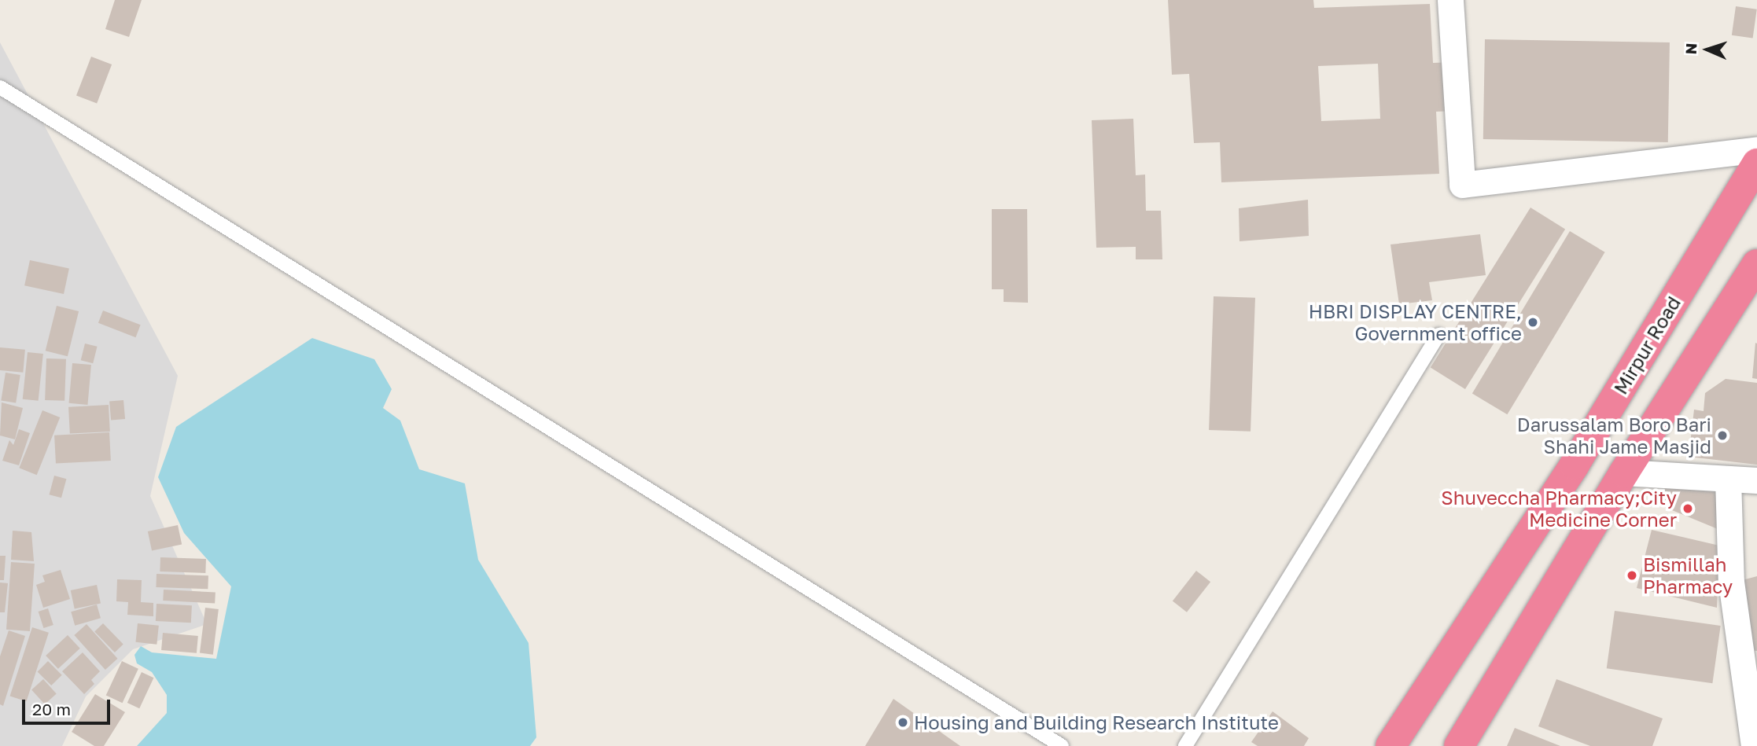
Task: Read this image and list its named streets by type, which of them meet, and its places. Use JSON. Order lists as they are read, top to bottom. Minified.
{"streets":{"highway":["Mirpur Road"]},"places":["HBRI DISPLAY CENTRE, Government office","Darussalam Boro Bari Shahi Jame Masjid","Shuveccha Pharmacy;City Medicine Corner","Bismillah Pharmacy","Housing and Building Research Institute"],"scale_bar":"20 m","north":"left"}
